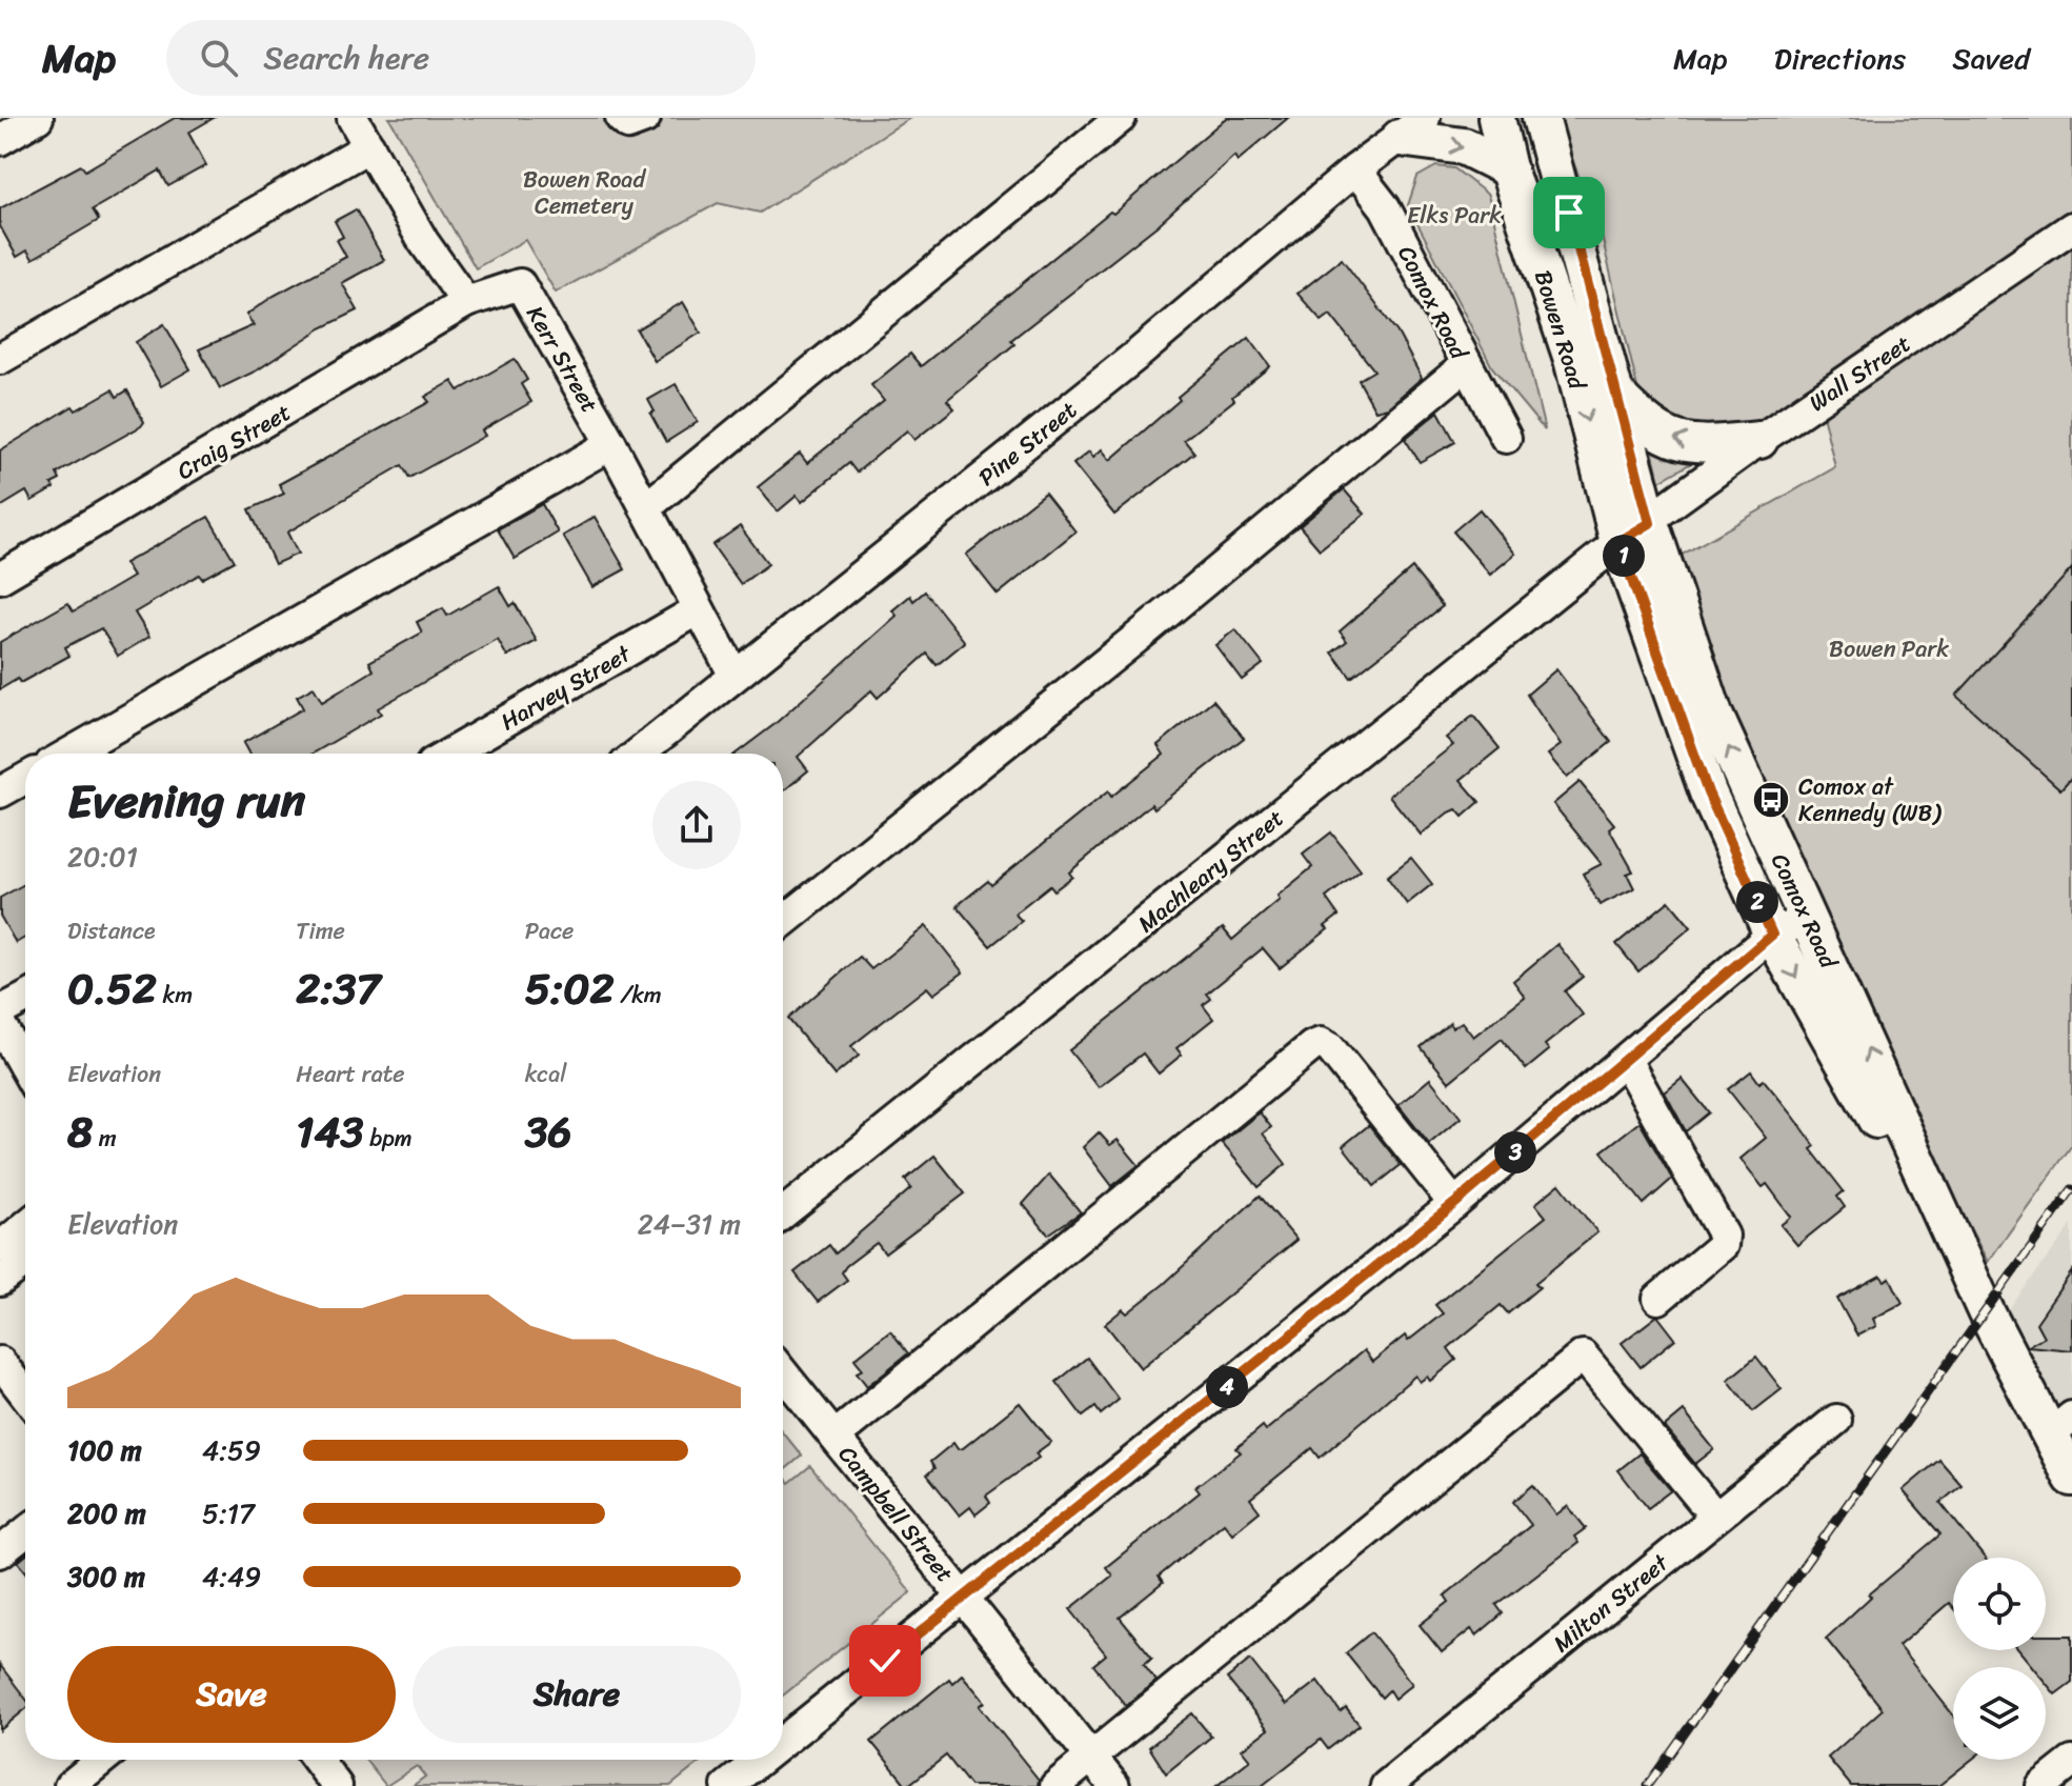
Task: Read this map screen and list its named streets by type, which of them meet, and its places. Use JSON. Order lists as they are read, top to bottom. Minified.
{"streets":{"main road":["Comox Road","Bowen Road"],"street":["Kerr Street","Wall Street","Craig Street","Pine Street","Harvey Street","Machleary Street","Campbell Street","Milton Street"]},"crossings":[["Comox Road","Bowen Road"],["Comox Road","Wall Street"],["Comox Road","Pine Street"],["Comox Road","Machleary Street"],["Bowen Road","Wall Street"],["Bowen Road","Machleary Street"],["Kerr Street","Craig Street"],["Kerr Street","Pine Street"],["Kerr Street","Harvey Street"],["Wall Street","Machleary Street"]],"parks":["Bowen Road Cemetery","Elks Park","Bowen Park"],"places":{"bus stop":["Comox at Kennedy (WB)"]},"page":{"header":"Map","search":"Search here","nav":["Map","Directions","Saved"],"pins":["1","2","3","4"],"heading":["Evening run","20:01"],"stats":[["Distance","0.52 km"],["Time","2:37"],["Pace","5:02 /km"],["Elevation","8 m"],["Heart rate","143 bpm"],["kcal","36"]],"chart":["Elevation","24–31 m"],"list":[{"name":"100 m","note":"4:59"},{"name":"200 m","note":"5:17"},{"name":"300 m","note":"4:49"}],"buttons":["Save","Share"]}}
